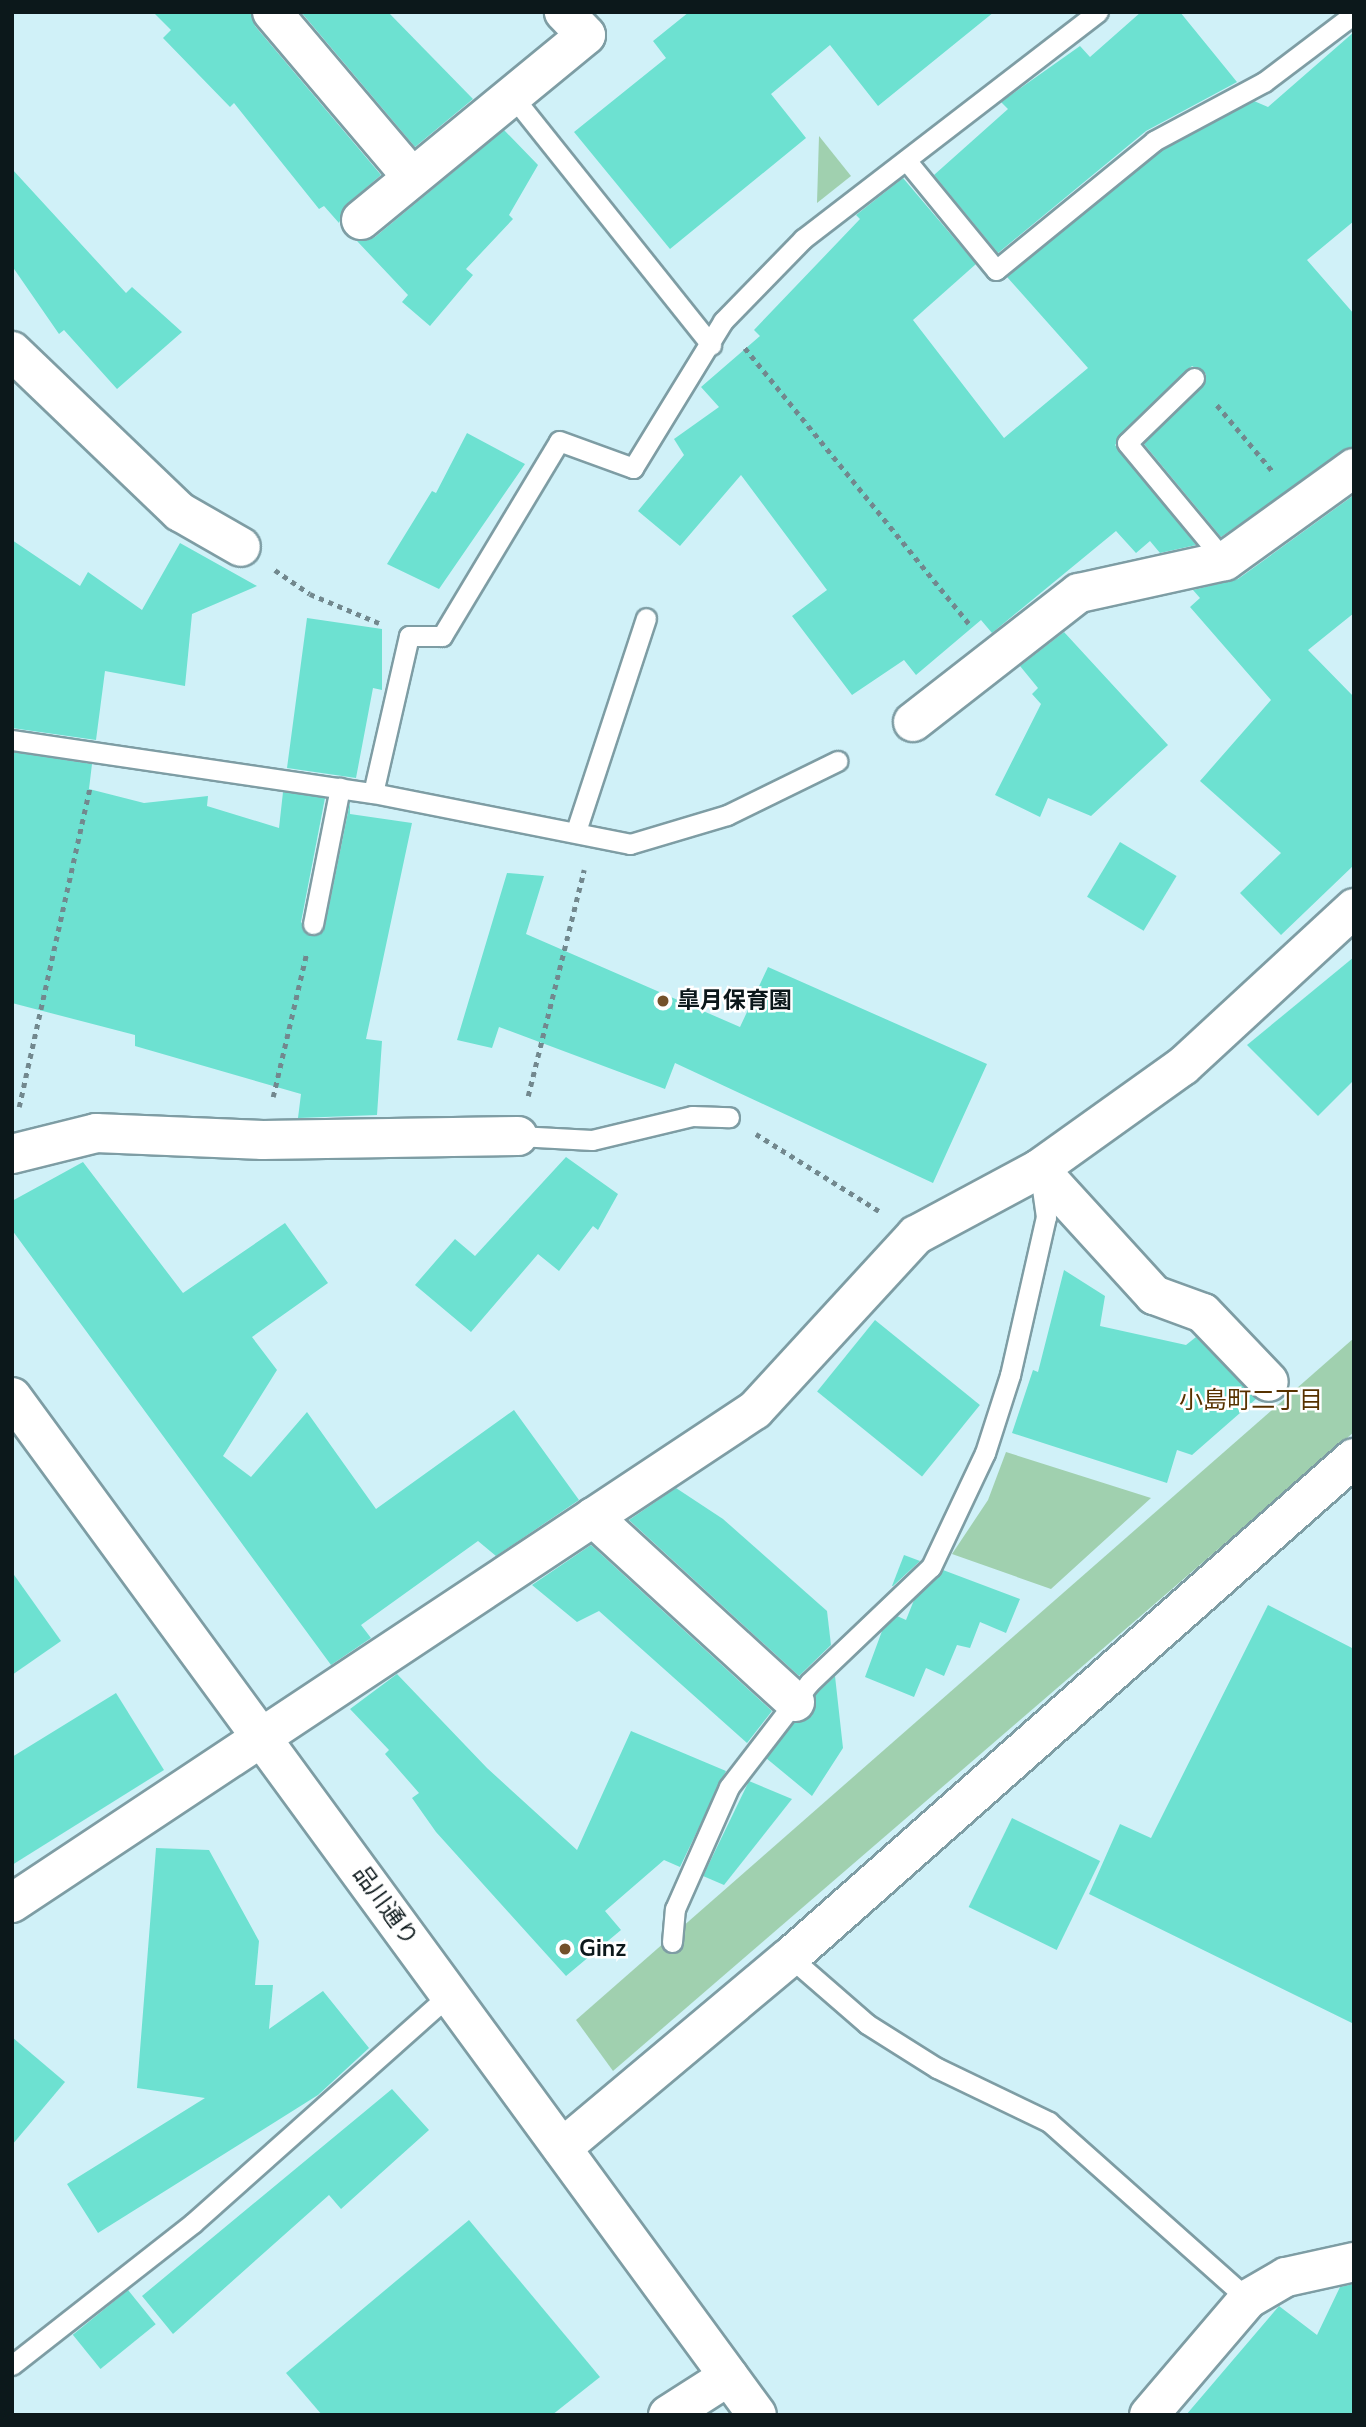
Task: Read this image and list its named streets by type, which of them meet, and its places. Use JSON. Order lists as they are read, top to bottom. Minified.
{"streets":{"street":["品川通り"]},"districts":["小島町二丁目"],"places":["皐月保育園","Ginz"]}
